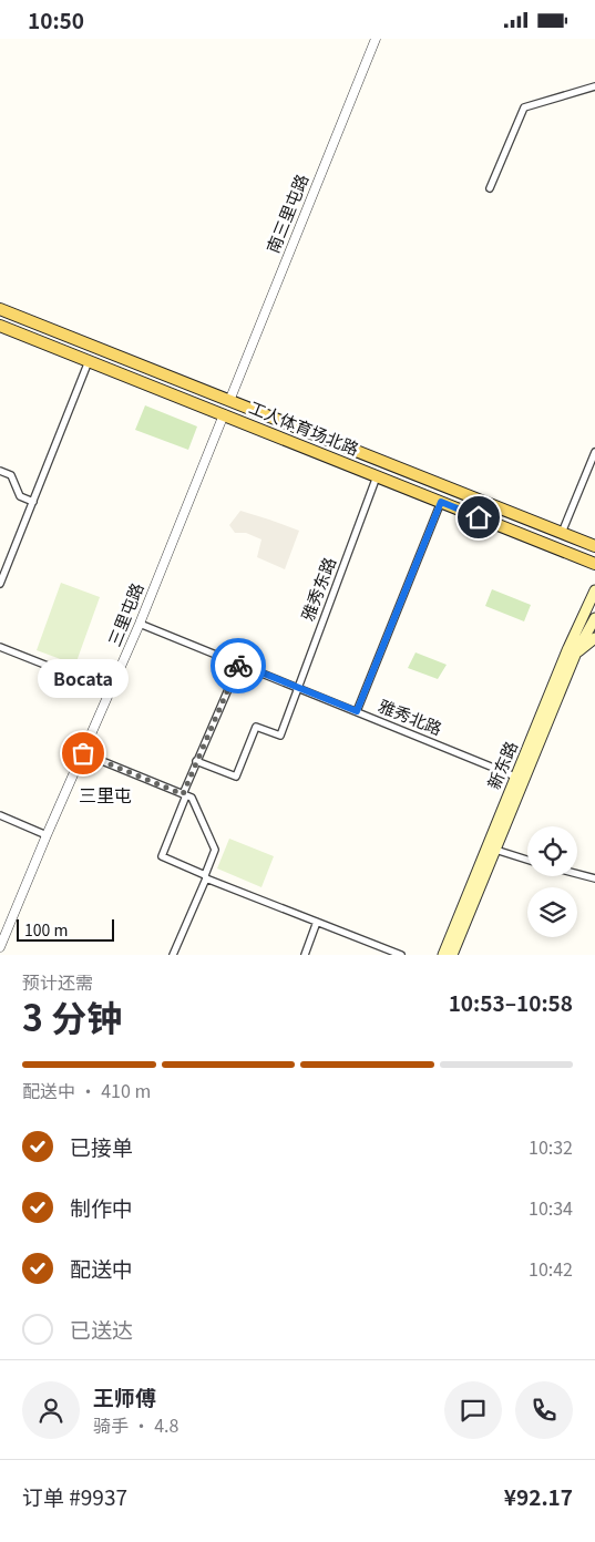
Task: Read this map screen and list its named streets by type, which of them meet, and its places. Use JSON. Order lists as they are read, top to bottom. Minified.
{"streets":{"main road":["工人体育场北路","新东路"],"street":["南三里屯路","雅秀东路","三里屯路","雅秀北路"]},"crossings":[["南三里屯路","工人体育场北路"],["工人体育场北路","雅秀东路"],["工人体育场北路","三里屯路"],["雅秀东路","雅秀北路"],["三里屯路","雅秀北路"],["雅秀北路","新东路"]],"districts":["三里屯"],"places":["Bocata"],"scale_bar":"100 m","page":{"status":"10:50","bubble":"Bocata","scale":"100 m","heading":["3 分钟","预计还需","10:53–10:58"],"panel":["王师傅","骑手 · 4.8","订单 #9937","¥92.17"],"bar":"配送中 · 410 m","list":[["已接单","10:32"],["制作中","10:34"],["配送中","10:42"],"已送达"]}}
